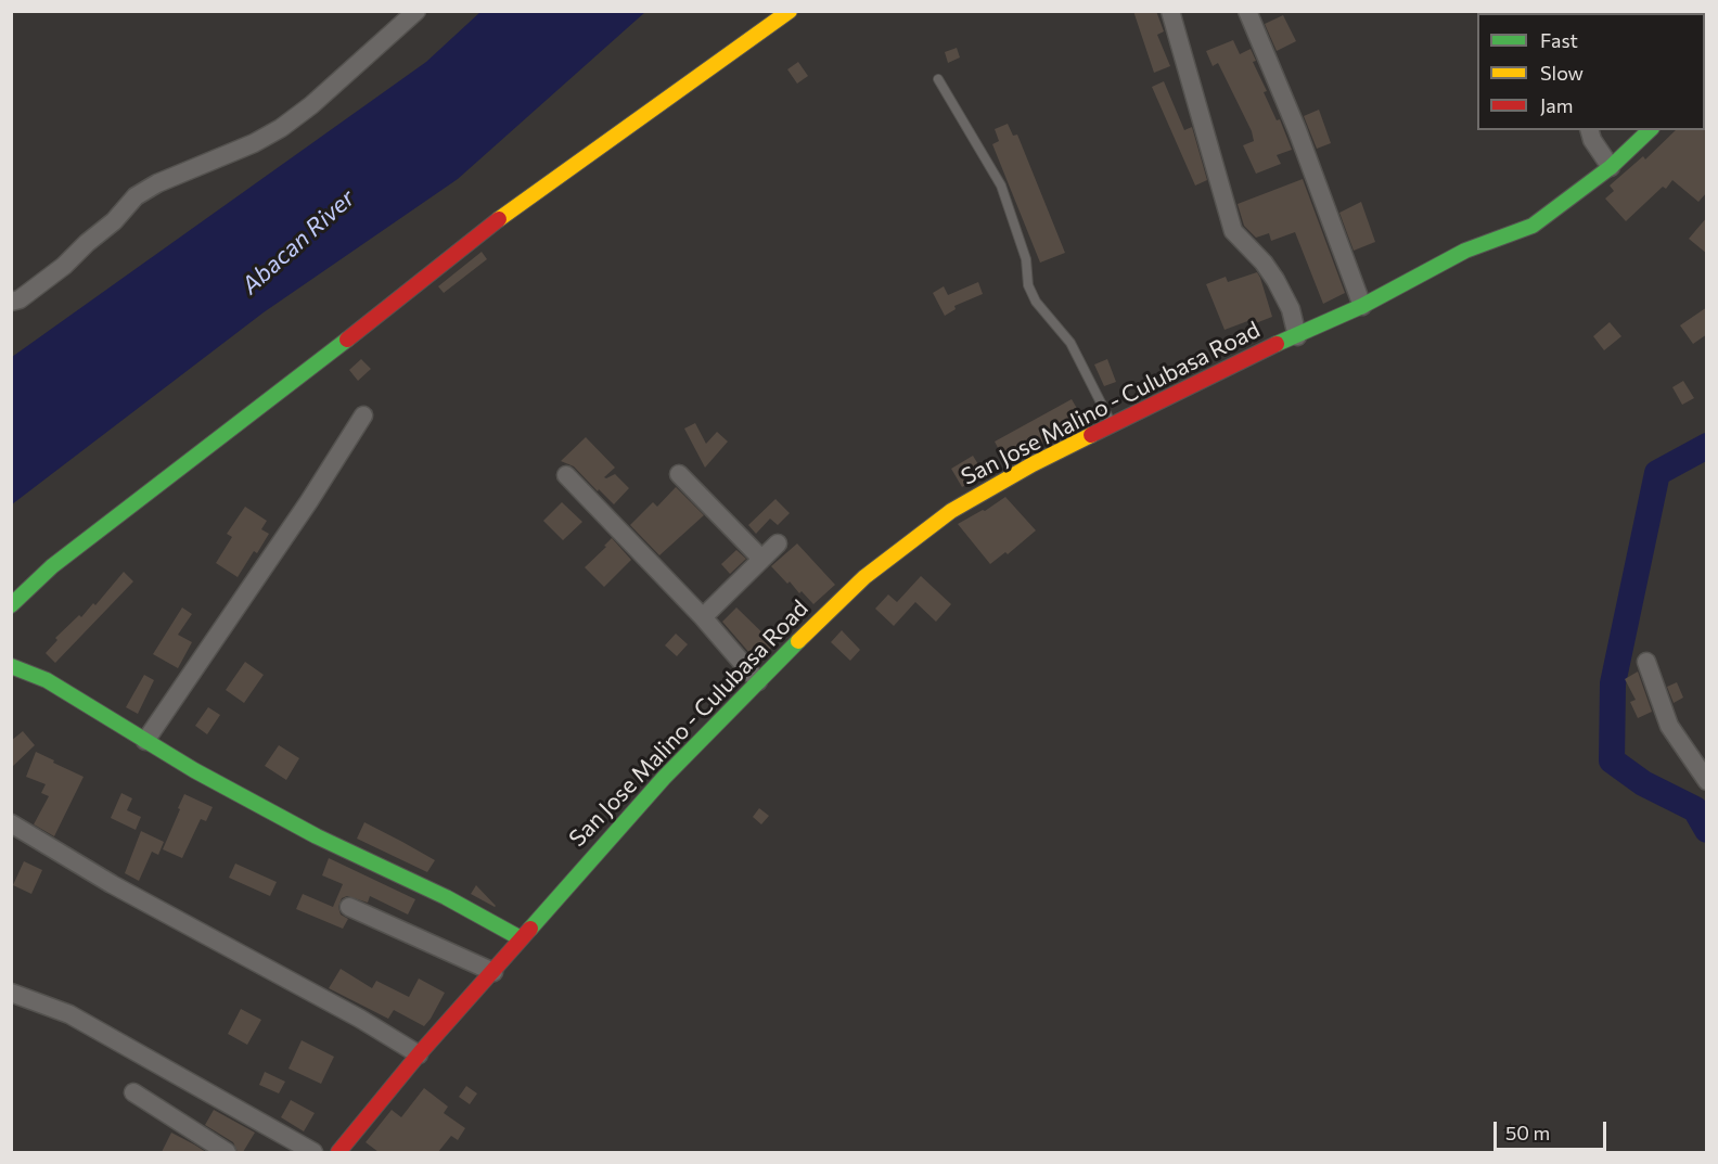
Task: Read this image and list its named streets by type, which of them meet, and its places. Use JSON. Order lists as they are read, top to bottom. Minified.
{"streets":{"street":["San Jose Malino - Culubasa Road"]},"water":["Abacan River"],"legend":["Fast","Slow","Jam"],"scale_bar":"50 m"}
